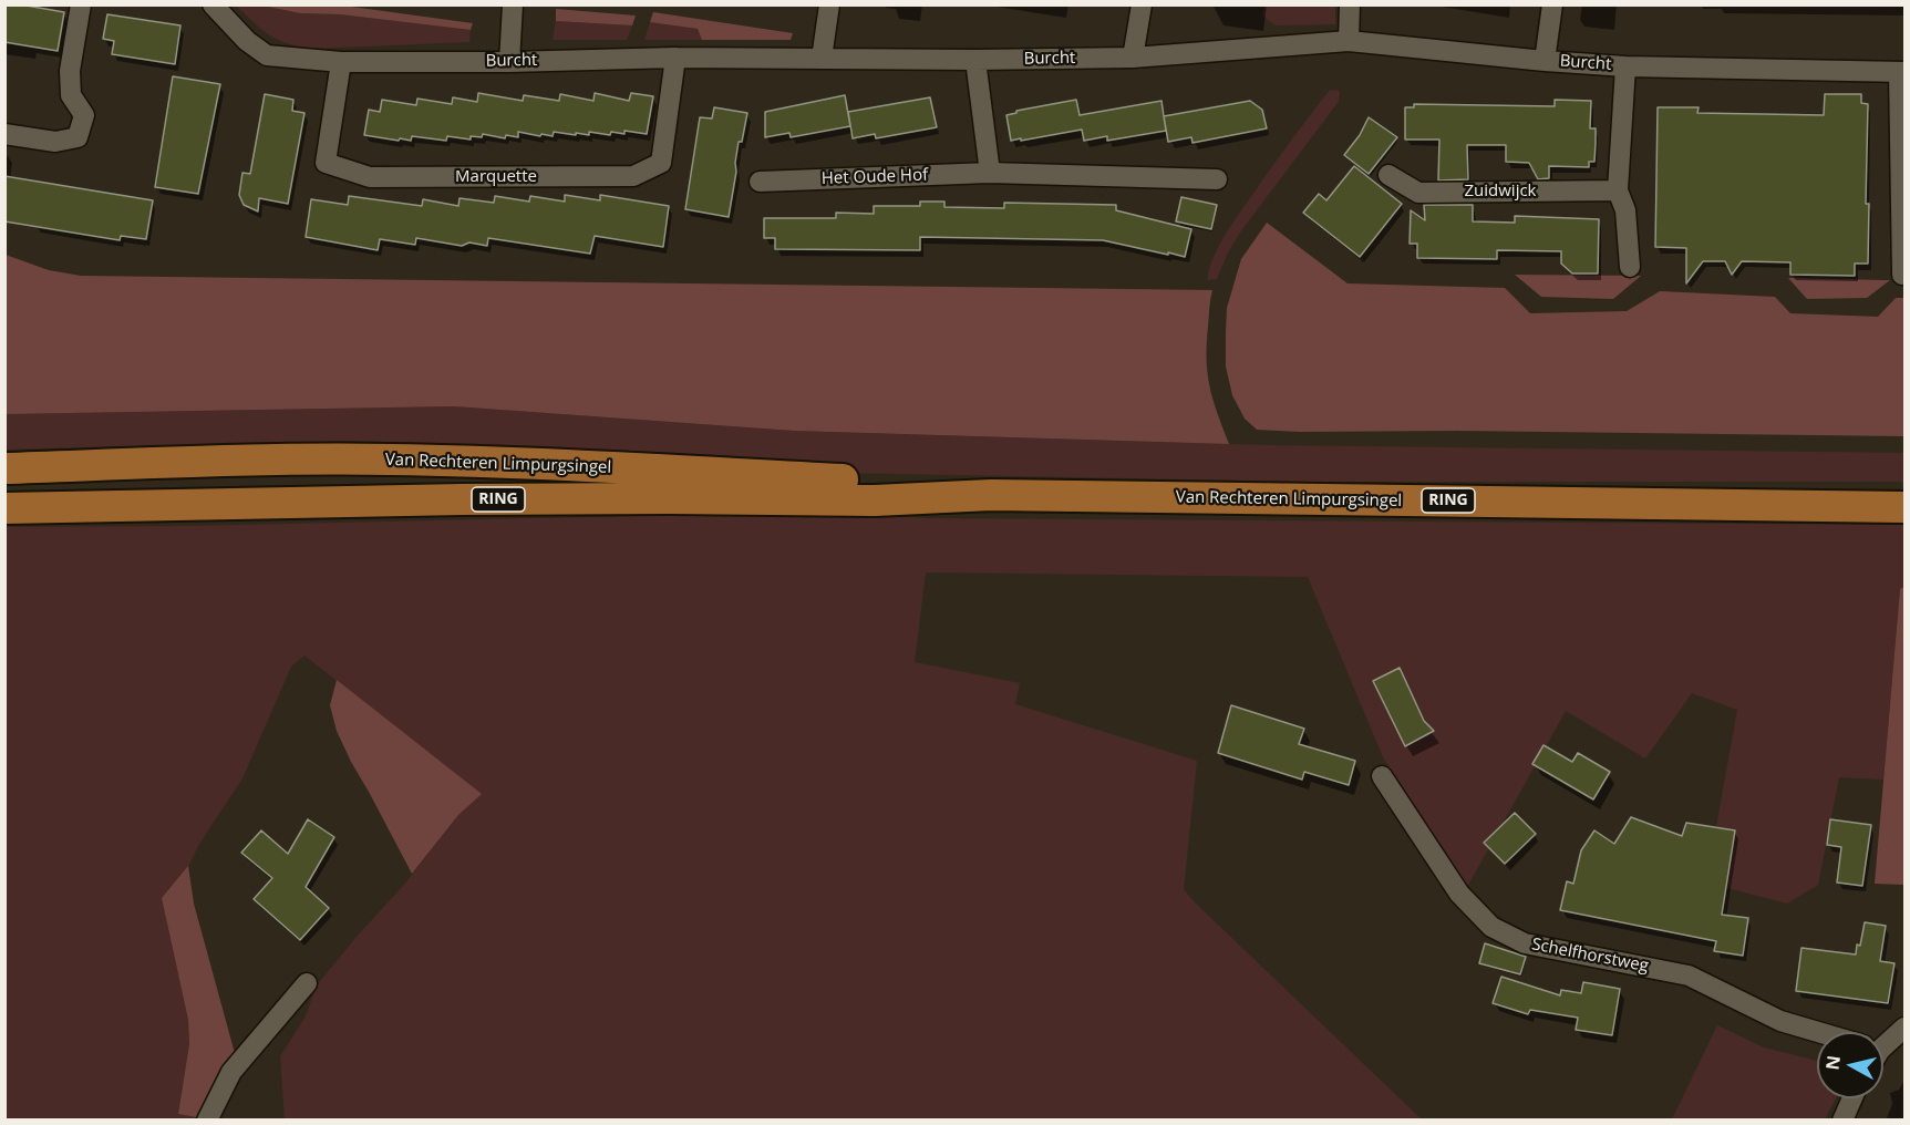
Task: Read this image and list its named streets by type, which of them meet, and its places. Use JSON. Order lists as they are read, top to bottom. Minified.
{"streets":{"main road":["Van Rechteren Limpurgsingel","RING"],"street":["Burcht","Marquette","Het Oude Hof","Zuidwijck","Schelfhorstweg"]},"crossings":[["Burcht","Marquette"]],"north":"left"}
